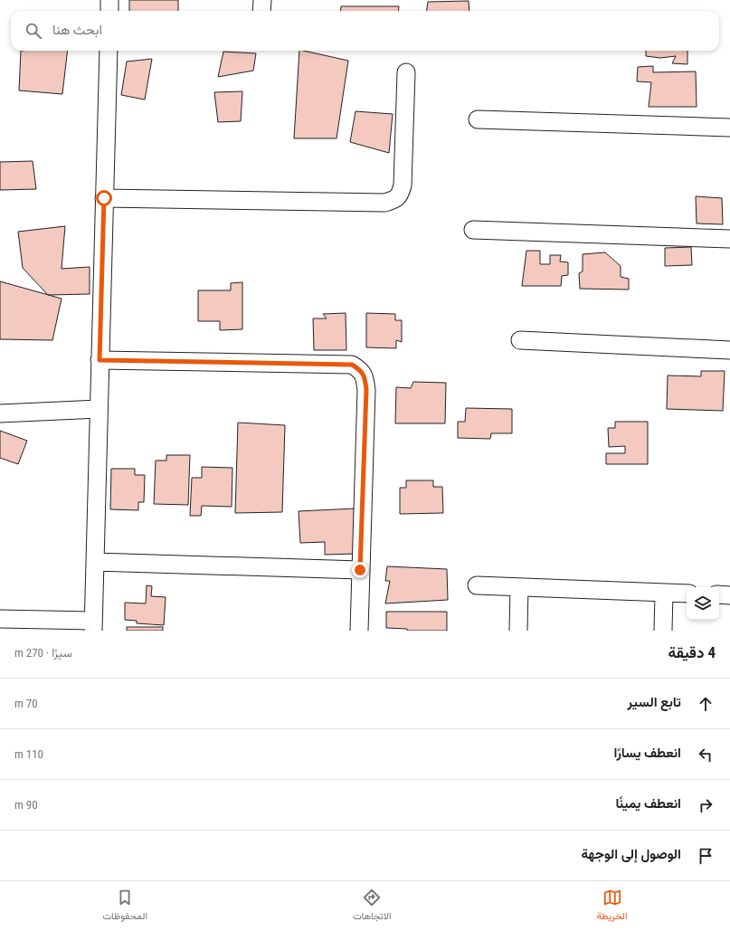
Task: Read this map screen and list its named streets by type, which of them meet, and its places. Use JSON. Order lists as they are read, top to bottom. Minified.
{"page":{"search":"ابحث هنا","heading":["4 دقيقة","سيرًا · 270 m"],"list":[["تابع السير","70 m"],["انعطف يسارًا","110 m"],["انعطف يمينًا","90 m"],"الوصول إلى الوجهة"],"nav":["الخريطة","الاتجاهات","المحفوظات"]}}
